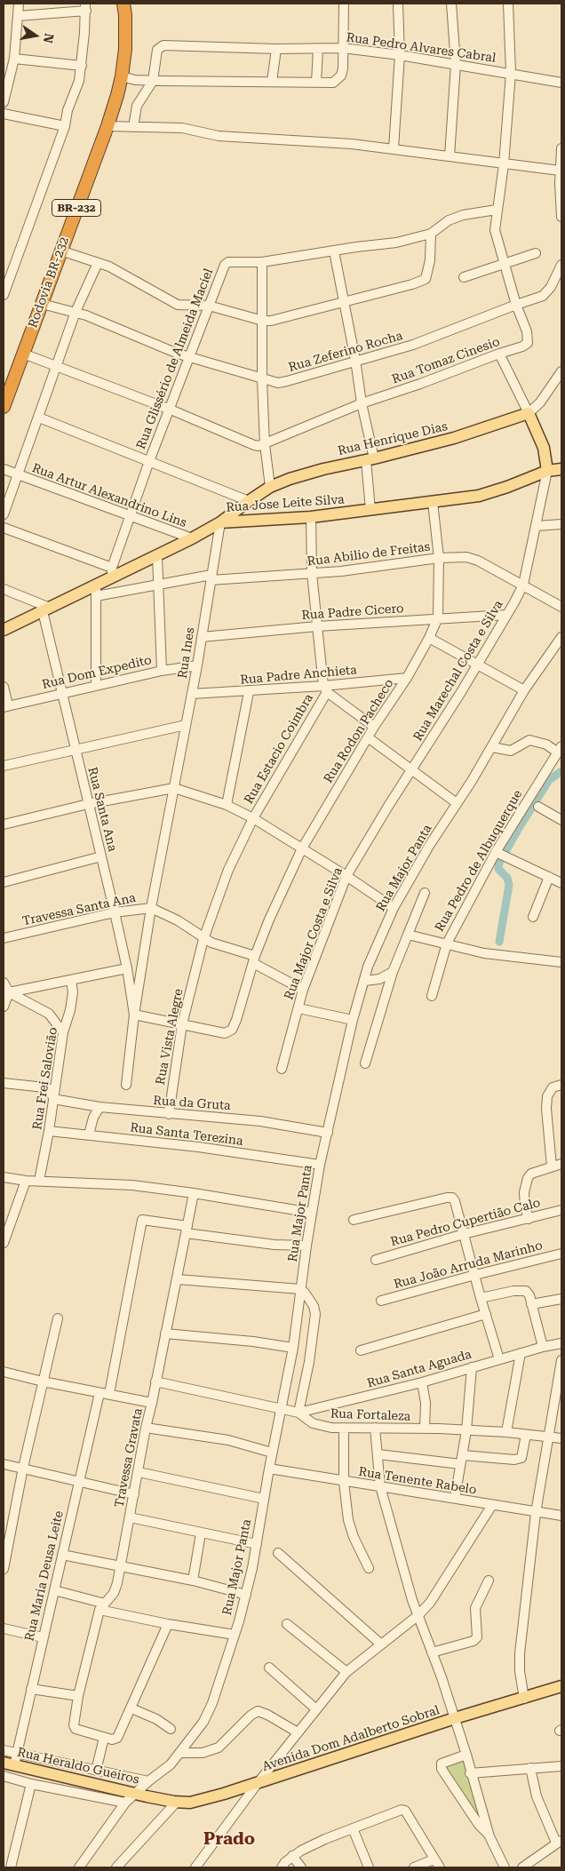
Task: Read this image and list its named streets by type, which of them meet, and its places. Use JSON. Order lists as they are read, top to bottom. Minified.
{"streets":{"highway":["BR-232","Rodovia BR-232"],"main road":["Rua Henrique Dias","Rua Jose Leite Silva","Avenida Dom Adalberto Sobral","Rua Heraldo Gueiros"],"street":["Rua Pedro Alvares Cabral","Rua Zeferino Rocha","Rua Glissério de Almeida Maciel","Rua Tomaz Cinesio","Rua Artur Alexandrino Lins","Rua Abilio de Freitas","Rua Padre Cicero","Rua Ines","Rua Marechal Costa e Silva","Rua Dom Expedito","Rua Padre Anchieta","Rua Rodon Pacheco","Rua Estacio Coimbra","Rua Santa Ana","Rua Pedro de Albuquerque","Rua Major Panta","Travessa Santa Ana","Rua Major Costa e Silva","Rua Vista Alegre","Rua Frei Salovião","Rua da Gruta","Rua Santa Terezina","Rua Pedro Cupertião Calo","Rua João Arruda Marinho","Rua Santa Aguada","Rua Fortaleza","Travessa Gravata","Rua Tenente Rabelo","Rua Maria Deusa Leite"]},"crossings":[["Rodovia BR-232","Rua Zeferino Rocha"],["Rua Zeferino Rocha","Rua Glissério de Almeida Maciel"],["Rua Zeferino Rocha","Rua Tomaz Cinesio"],["Rua Glissério de Almeida Maciel","Rua Artur Alexandrino Lins"],["Rua Glissério de Almeida Maciel","Rua Jose Leite Silva"],["Rua Henrique Dias","Rua Jose Leite Silva"],["Rua Henrique Dias","Rua Ines"],["Rua Artur Alexandrino Lins","Rua Jose Leite Silva"],["Rua Jose Leite Silva","Rua Abilio de Freitas"],["Rua Jose Leite Silva","Rua Ines"],["Rua Jose Leite Silva","Rua Marechal Costa e Silva"],["Rua Jose Leite Silva","Rua Rodon Pacheco"],["Rua Jose Leite Silva","Rua Santa Ana"],["Rua Abilio de Freitas","Rua Ines"],["Rua Abilio de Freitas","Rua Marechal Costa e Silva"],["Rua Abilio de Freitas","Rua Rodon Pacheco"],["Rua Padre Cicero","Rua Ines"],["Rua Padre Cicero","Rua Marechal Costa e Silva"],["Rua Padre Cicero","Rua Rodon Pacheco"],["Rua Ines","Rua Dom Expedito"],["Rua Ines","Rua Padre Anchieta"],["Rua Ines","Rua Santa Ana"],["Rua Ines","Travessa Santa Ana"],["Rua Marechal Costa e Silva","Rua Major Costa e Silva"],["Rua Dom Expedito","Rua Santa Ana"],["Rua Padre Anchieta","Rua Rodon Pacheco"],["Rua Padre Anchieta","Rua Estacio Coimbra"],["Rua Rodon Pacheco","Travessa Santa Ana"],["Rua Estacio Coimbra","Travessa Santa Ana"],["Rua Estacio Coimbra","Rua Vista Alegre"],["Rua Santa Ana","Travessa Santa Ana"],["Rua Major Panta","Rua da Gruta"],["Rua Major Panta","Rua Santa Terezina"],["Rua Major Panta","Rua Santa Aguada"],["Rua Major Panta","Rua Tenente Rabelo"],["Rua Major Panta","Avenida Dom Adalberto Sobral"],["Rua Major Panta","Rua Heraldo Gueiros"],["Travessa Santa Ana","Rua Major Costa e Silva"],["Travessa Santa Ana","Rua Vista Alegre"],["Rua Vista Alegre","Rua da Gruta"],["Rua Frei Salovião","Rua da Gruta"],["Rua Frei Salovião","Rua Santa Terezina"],["Rua Santa Aguada","Rua Fortaleza"],["Rua Santa Aguada","Travessa Gravata"],["Travessa Gravata","Rua Heraldo Gueiros"],["Rua Maria Deusa Leite","Rua Heraldo Gueiros"],["Avenida Dom Adalberto Sobral","Rua Heraldo Gueiros"]],"districts":["Prado"],"north":"right"}
